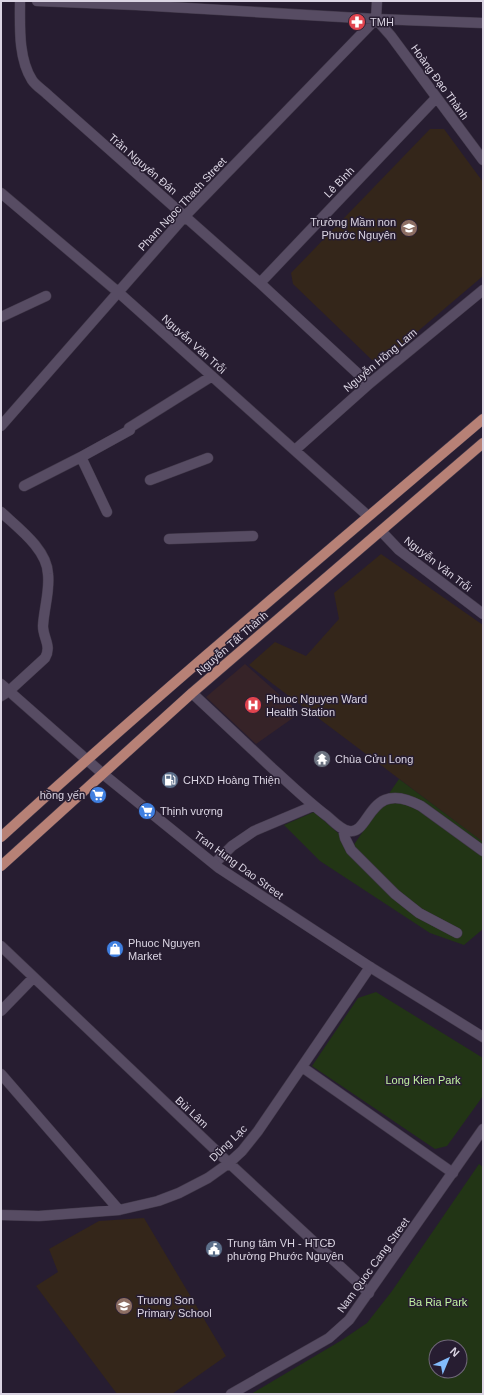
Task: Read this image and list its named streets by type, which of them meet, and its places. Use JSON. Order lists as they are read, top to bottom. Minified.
{"streets":{"main road":["Nguyễn Tất Thành"],"street":["Hoàng Đạo Thành","Trần Nguyên Đán","Lê Bình","Pham Ngoc Thach Street","Nguyễn Văn Trỗi","Nguyễn Hồng Lam","Tran Hung Dao Street","Bùi Lâm","Dũng Lạc","Nam Quoc Cang Street"]},"crossings":[["Hoàng Đạo Thành","Lê Bình"],["Hoàng Đạo Thành","Pham Ngoc Thach Street"],["Trần Nguyên Đán","Lê Bình"],["Trần Nguyên Đán","Pham Ngoc Thach Street"],["Trần Nguyên Đán","Nguyễn Hồng Lam"],["Pham Ngoc Thach Street","Nguyễn Văn Trỗi"],["Nguyễn Văn Trỗi","Nguyễn Hồng Lam"],["Nguyễn Văn Trỗi","Nguyễn Tất Thành"],["Nguyễn Tất Thành","Tran Hung Dao Street"],["Tran Hung Dao Street","Dũng Lạc"],["Bùi Lâm","Dũng Lạc"],["Bùi Lâm","Nam Quoc Cang Street"]],"parks":["Long Kien Park","Ba Ria Park"],"places":{"pharmacy":["TMH"],"school or university":["Trường Mầm non Phước Nguyên","Truong Son Primary School"],"hospital":["Phuoc Nguyen Ward Health Station"],"temple":["Chùa Cửu Long"],"fuel station":["CHXD Hoàng Thiện"],"supermarket":["hồng yến","Thịnh vượng"],"shop":["Phuoc Nguyen Market"],"public building":["Trung tâm VH - HTCĐ phường Phước Nguyên"]},"north":"top right"}
